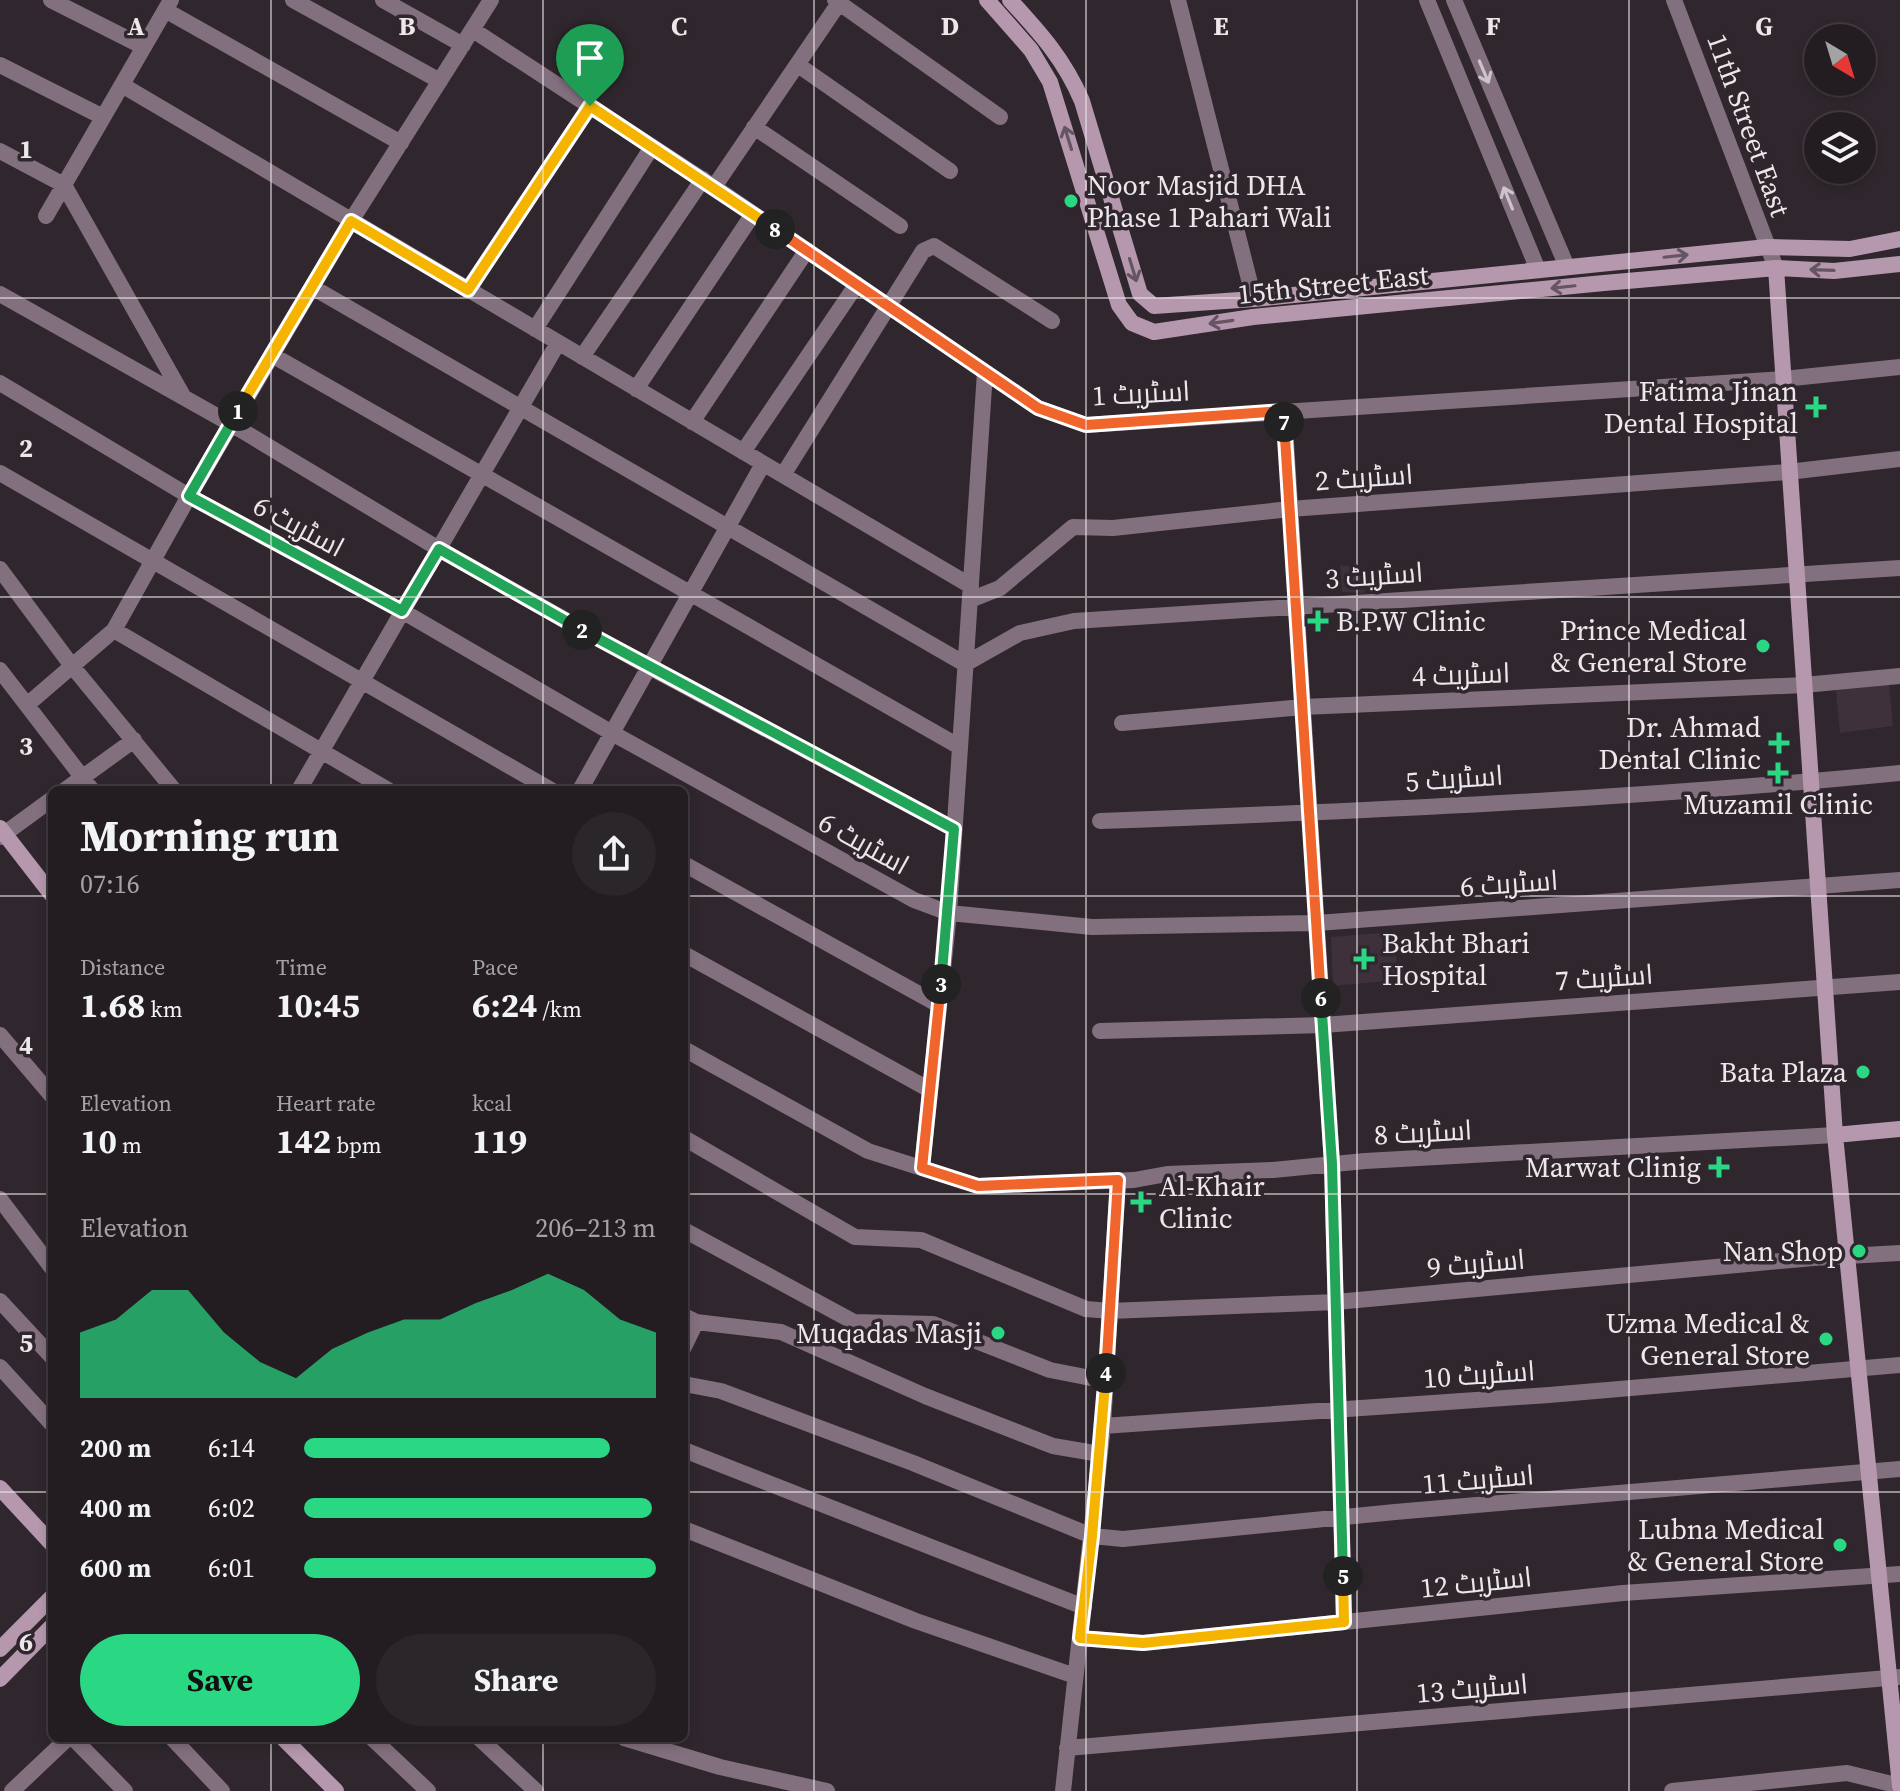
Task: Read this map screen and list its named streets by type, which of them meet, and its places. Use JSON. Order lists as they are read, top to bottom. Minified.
{"streets":{"street":["11th Street East","15th Street East","اسٹریٹ 1","اسٹریٹ 2","اسٹریٹ 6","اسٹریٹ 3","اسٹریٹ 4","اسٹریٹ 5","اسٹریٹ 7","اسٹریٹ 8","اسٹریٹ 9","اسٹریٹ 10","اسٹریٹ 11","اسٹریٹ 12","اسٹریٹ 13"]},"crossings":[["11th Street East","15th Street East"]],"places":{"other":["Noor Masjid DHA Phase 1 Pahari Wali","Prince Medical & General Store","Bata Plaza","Nan Shop","Muqadas Masji","Uzma Medical & General Store","Lubna Medical & General Store"],"health":["Fatima Jinan Dental Hospital","B.P.W Clinic","Dr. Ahmad Dental Clinic","Muzamil Clinic","Bakht Bhari Hospital","Marwat Clinig","Al-Khair Clinic"]},"north":"bottom right","page":{"pins":["8","1","7","2","3","6","4","5"],"heading":["Morning run","07:16"],"stats":[["Distance","1.68 km"],["Time","10:45"],["Pace","6:24 /km"],["Elevation","10 m"],["Heart rate","142 bpm"],["kcal","119"]],"chart":["Elevation","206–213 m"],"list":[{"name":"200 m","note":"6:14"},{"name":"400 m","note":"6:02"},{"name":"600 m","note":"6:01"}],"buttons":["Save","Share"]},"grid":{"columns":["A","B","C","D","E","F","G"],"rows":["1","2","3","4","5","6"]}}
